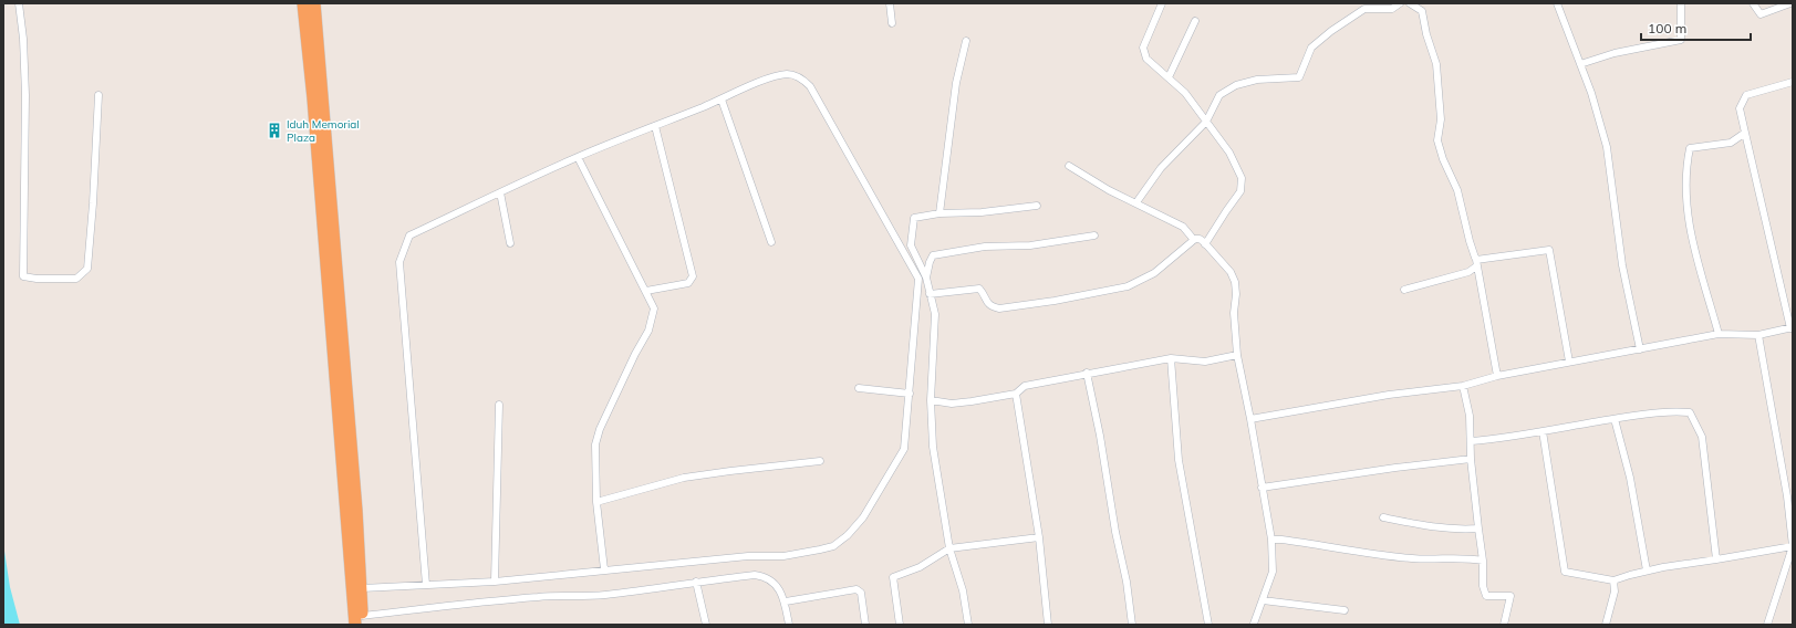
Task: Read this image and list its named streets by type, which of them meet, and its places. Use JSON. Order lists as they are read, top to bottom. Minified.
{"places":{"building":["Iduh Memorial Plaza"]},"scale_bar":"100 m"}
